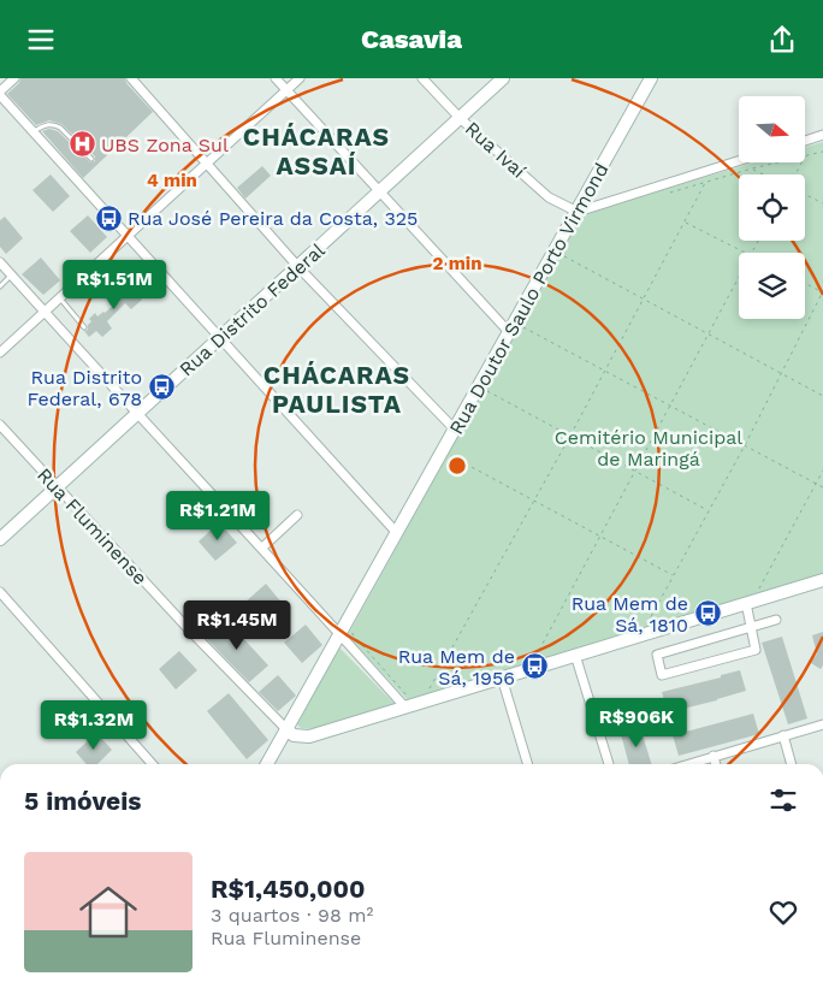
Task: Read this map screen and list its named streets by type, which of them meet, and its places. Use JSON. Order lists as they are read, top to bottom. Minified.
{"streets":{"street":["Rua Ivaí","Rua Doutor Saulo Porto Virmond","Rua Distrito Federal","Rua Fluminense"]},"crossings":[["Rua Ivaí","Rua Doutor Saulo Porto Virmond"],["Rua Ivaí","Rua Distrito Federal"],["Rua Doutor Saulo Porto Virmond","Rua Fluminense"],["Rua Distrito Federal","Rua Fluminense"]],"districts":["CHÁCARAS ASSAÍ","CHÁCARAS PAULISTA"],"parks":["Cemitério Municipal de Maringá"],"places":{"hospital":["UBS Zona Sul"],"bus stop":["Rua José Pereira da Costa, 325","Rua Distrito Federal, 678","Rua Mem de Sá, 1810","Rua Mem de Sá, 1956"]},"north":"right","page":{"header":"Casavia","price":["R$1.51M","R$1.21M","R$1.45M","R$906K","R$1.32M"],"heading":"5 imóveis","list":[{"name":"R$1,450,000","note":"3 quartos · 98 m² · Rua Fluminense"}]},"rings":["4 min","2 min"]}
